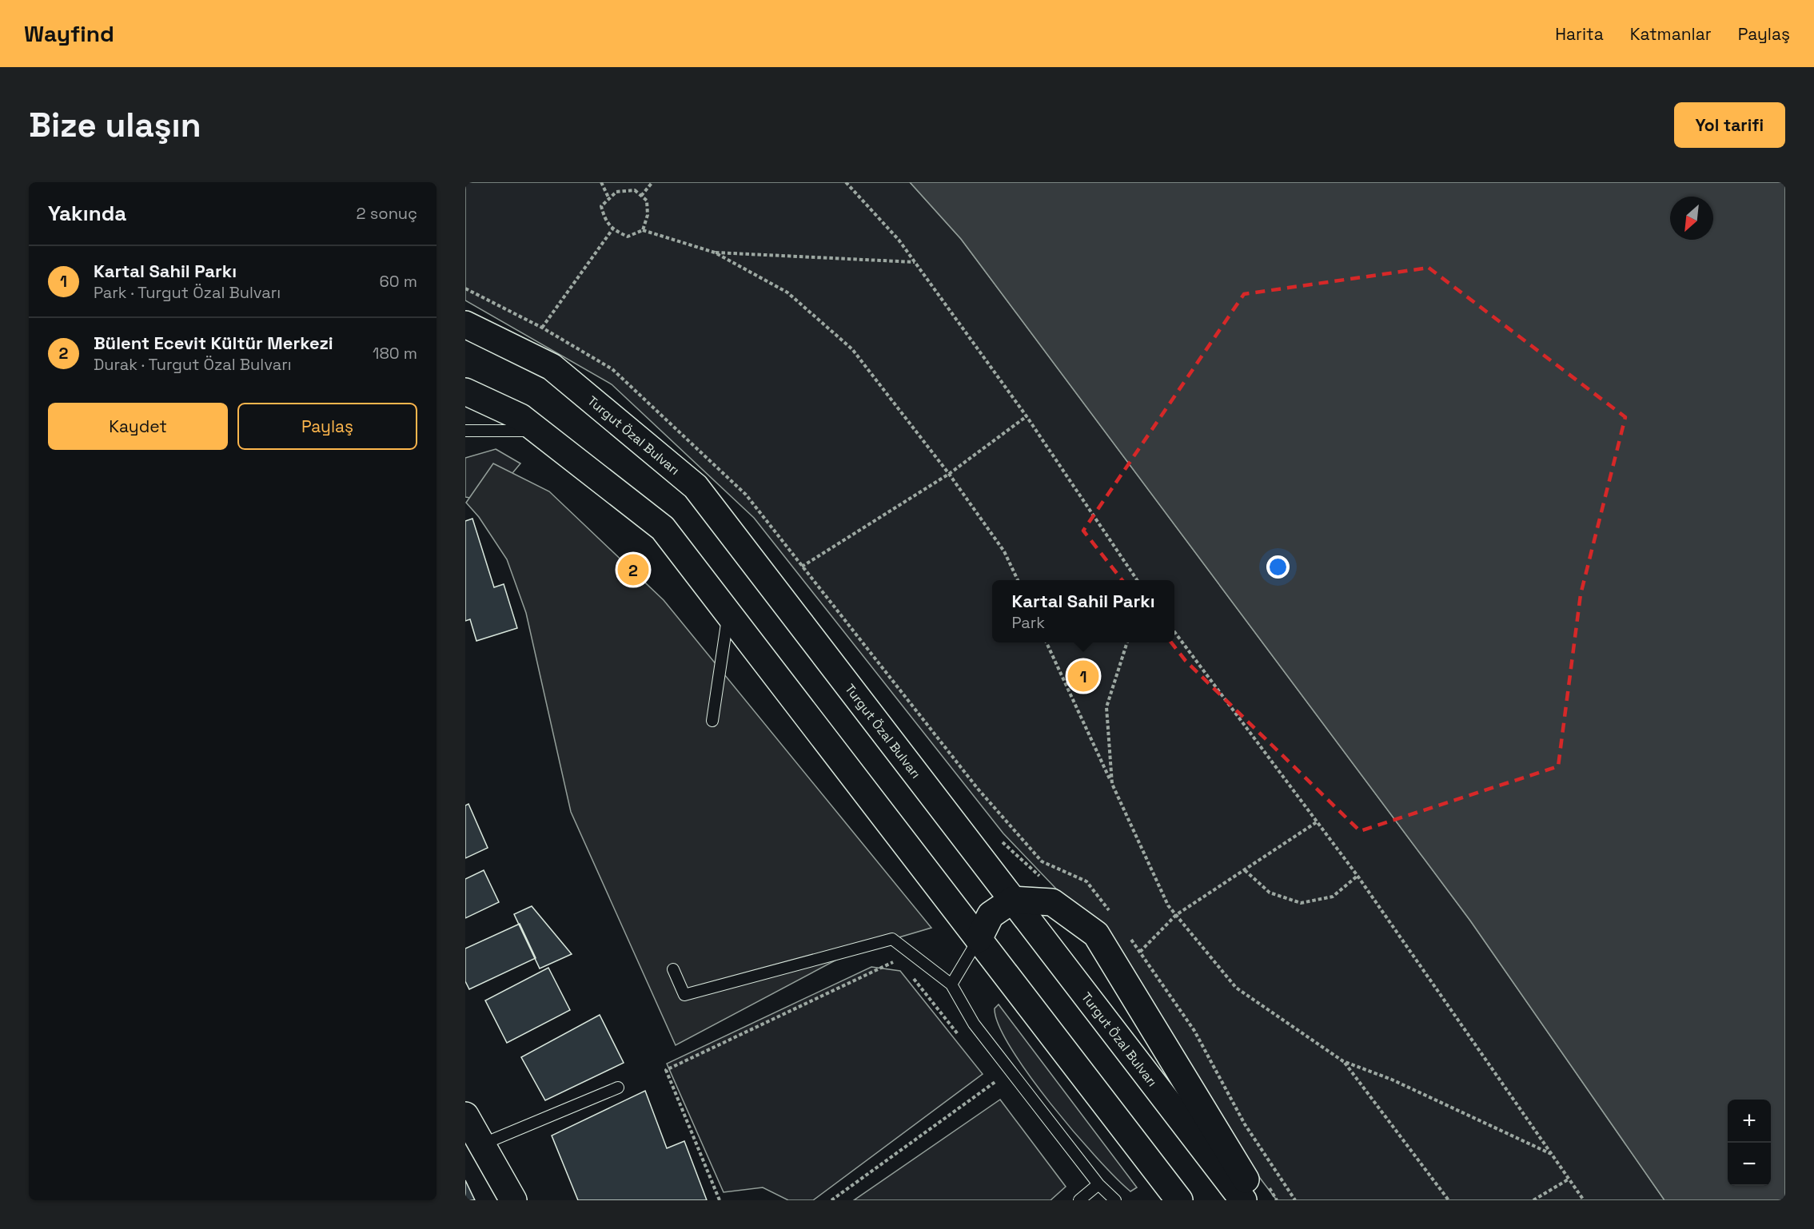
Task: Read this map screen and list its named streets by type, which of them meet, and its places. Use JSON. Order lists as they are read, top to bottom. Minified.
{"streets":{"main road":["Turgut Özal Bulvarı"]},"north":"bottom left","page":{"header":"Wayfind","nav":["Harita","Katmanlar","Paylaş"],"buttons":["Yol tarifi",["Kaydet","Paylaş"]],"title":"Bize ulaşın","heading":["Yakında","2 sonuç"],"list":[{"mark":"1","name":"Kartal Sahil Parkı","note":"Park · Turgut Özal Bulvarı","value":"60 m"},{"mark":"2","name":"Bülent Ecevit Kültür Merkezi","note":"Durak · Turgut Özal Bulvarı","value":"180 m"}],"pins":["2","1"],"popup":["Kartal Sahil Parkı","Park"],"map_buttons":["+","−"]}}
